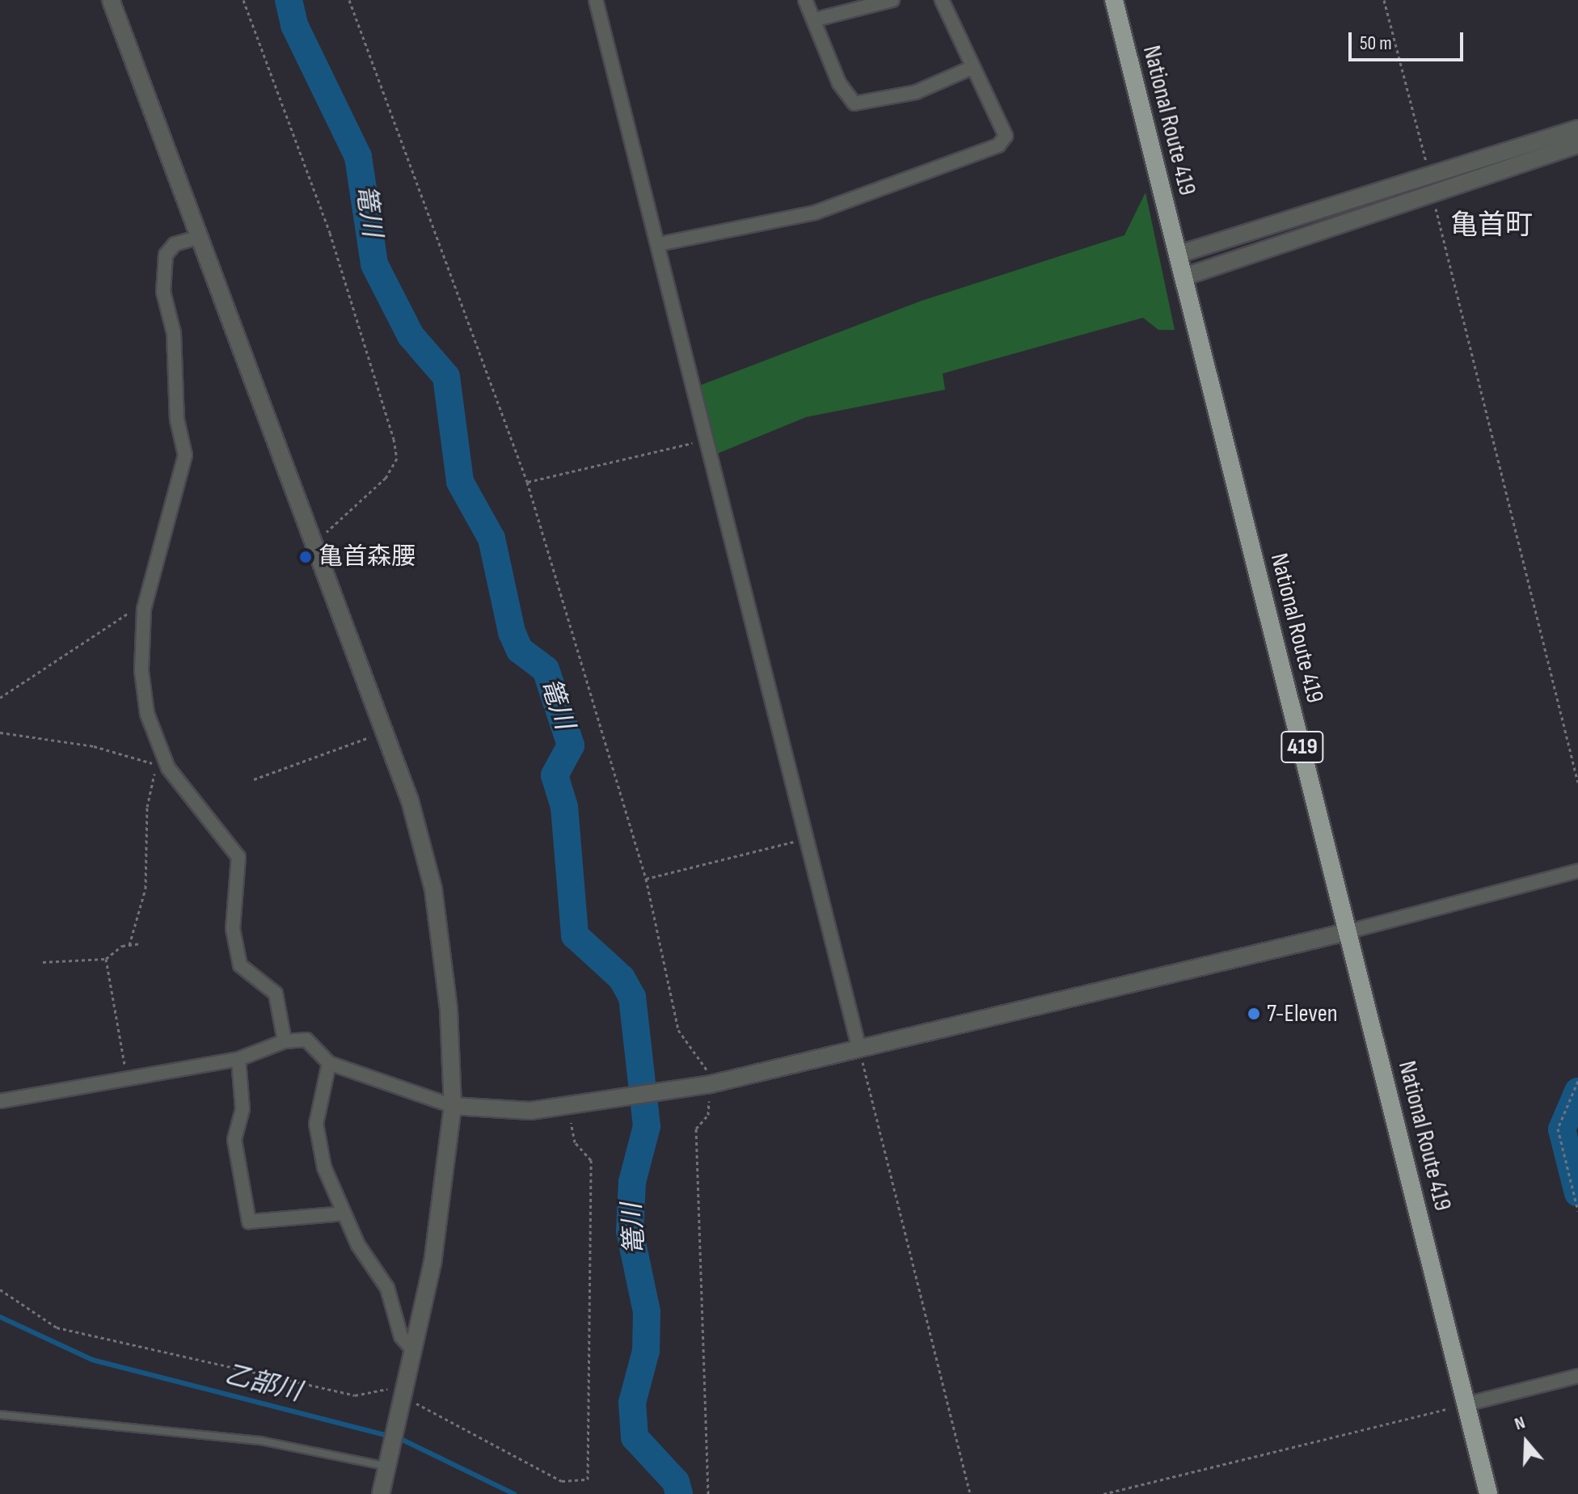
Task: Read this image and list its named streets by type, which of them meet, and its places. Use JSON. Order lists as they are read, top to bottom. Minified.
{"streets":{"highway":["National Route 419","419"]},"districts":["亀首町"],"water":["篭川","乙部川"],"places":["亀首森腰","7-Eleven"],"scale_bar":"50 m","north":"top"}
